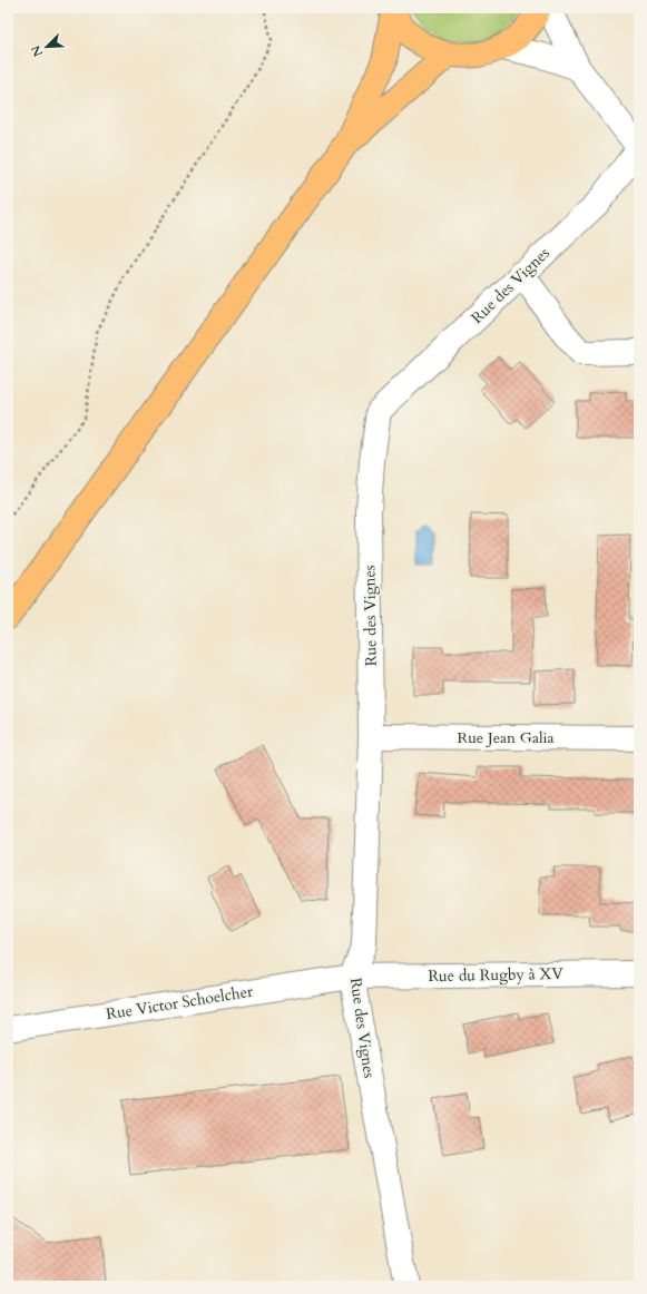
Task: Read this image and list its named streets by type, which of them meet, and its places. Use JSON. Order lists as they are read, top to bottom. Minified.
{"streets":{"street":["Rue des Vignes","Rue Jean Galia","Rue du Rugby à XV","Rue Victor Schoelcher"]},"crossings":[["Rue des Vignes","Rue Jean Galia"],["Rue des Vignes","Rue du Rugby à XV"],["Rue des Vignes","Rue Victor Schoelcher"],["Rue du Rugby à XV","Rue Victor Schoelcher"]],"north":"bottom left"}
